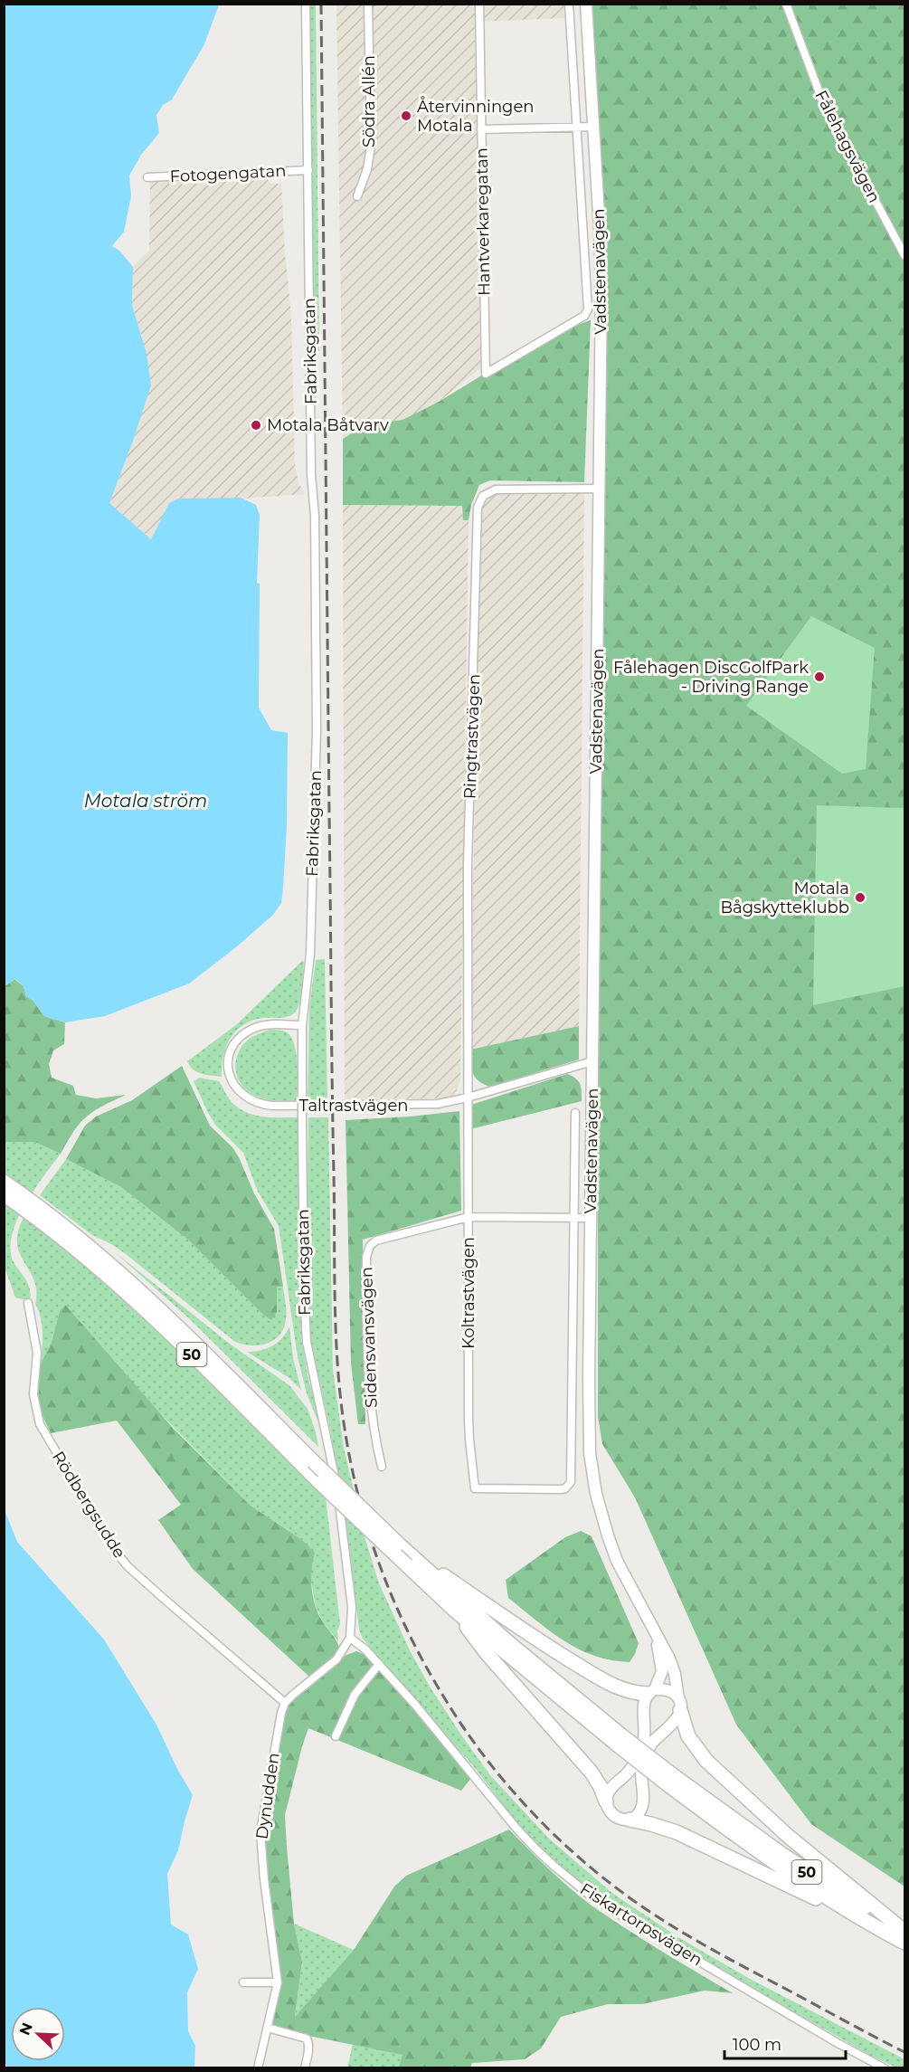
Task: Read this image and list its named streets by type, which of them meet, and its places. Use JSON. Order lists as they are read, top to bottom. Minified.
{"streets":{"highway":["50"],"main road":["Vadstenavägen"],"street":["Södra Allén","Fålehagsvägen","Fotogengatan","Hantverkaregatan","Fabriksgatan","Ringtrastvägen","Taltrastvägen","Koltrastvägen","Sidensvansvägen","Rödbergsudde","Dynudden","Fiskartorpsvägen"]},"crossings":[["Fotogengatan","Fabriksgatan"],["Hantverkaregatan","Vadstenavägen"],["Vadstenavägen","Ringtrastvägen"],["Vadstenavägen","Taltrastvägen"],["Vadstenavägen","Koltrastvägen"],["Vadstenavägen","Sidensvansvägen"],["Vadstenavägen","50"],["Fabriksgatan","Taltrastvägen"],["Fabriksgatan","Fiskartorpsvägen"],["Ringtrastvägen","Taltrastvägen"],["Ringtrastvägen","Koltrastvägen"],["Taltrastvägen","Koltrastvägen"],["Koltrastvägen","Sidensvansvägen"],["Rödbergsudde","Dynudden"]],"water":["Motala ström"],"places":["Återvinningen Motala","Motala Båtvarv","Fålehagen DiscGolfPark - Driving Range","Motala Bågskytteklubb"],"scale_bar":"100 m","north":"top left"}
